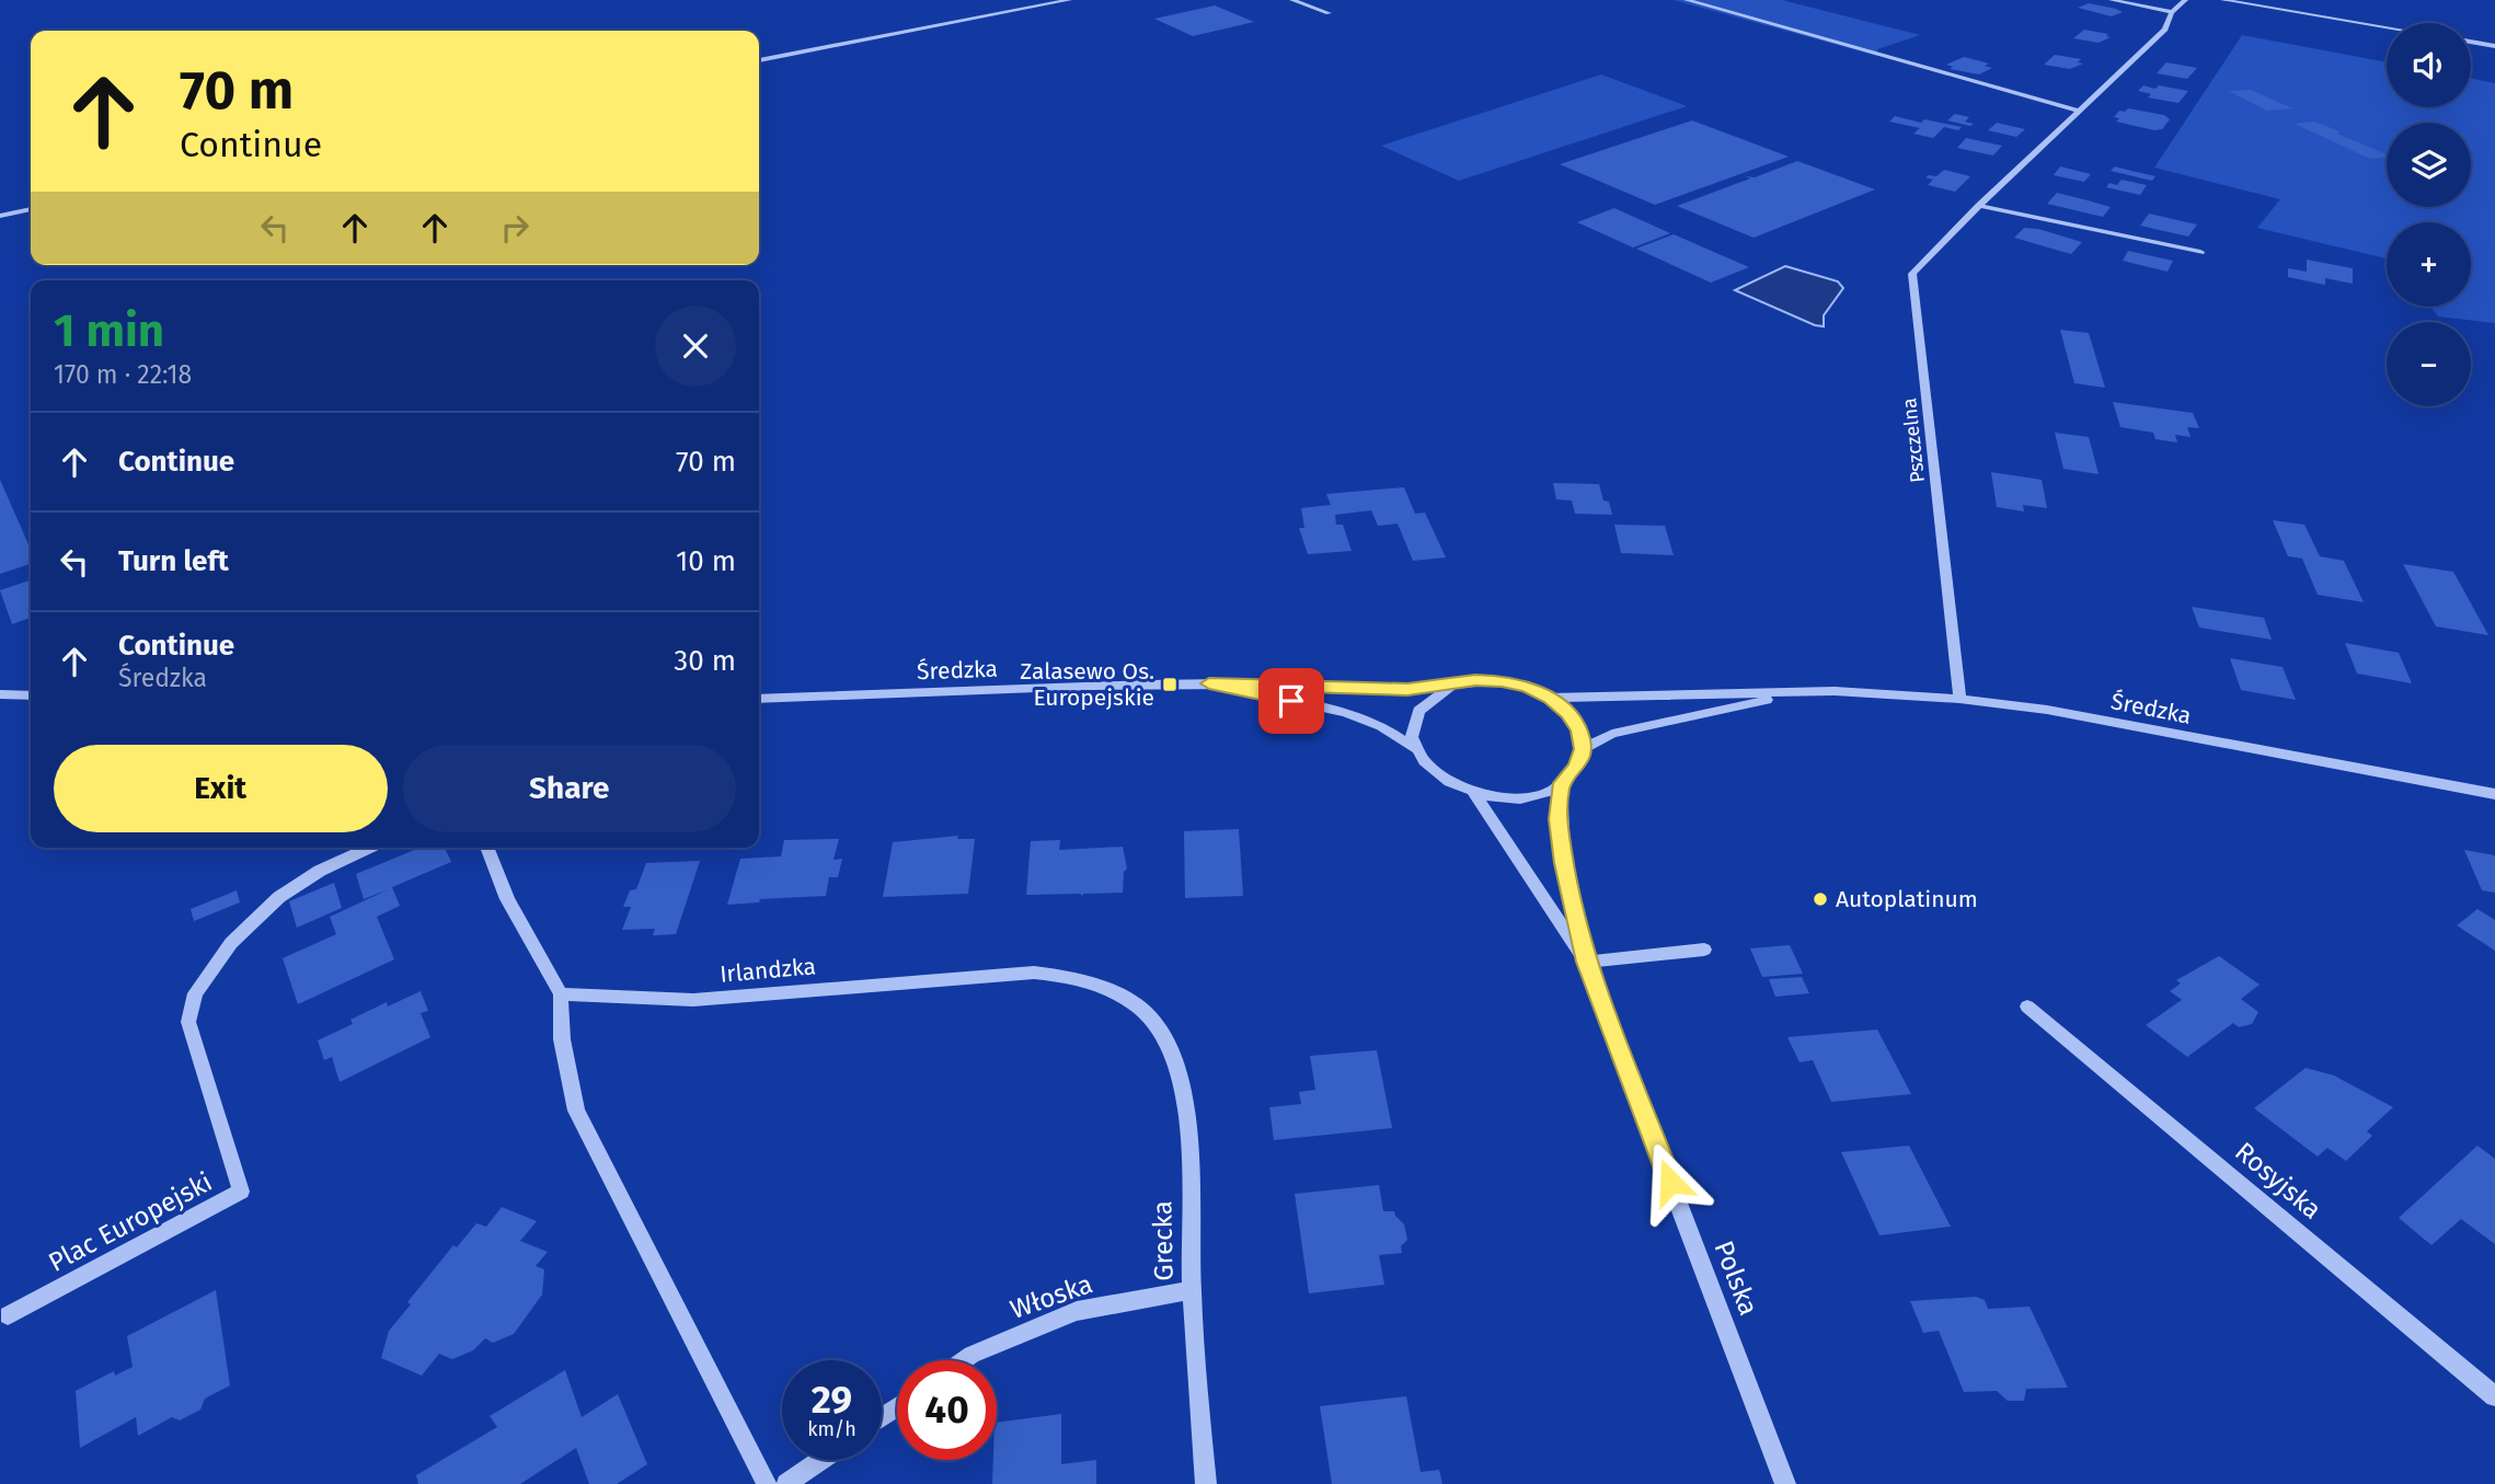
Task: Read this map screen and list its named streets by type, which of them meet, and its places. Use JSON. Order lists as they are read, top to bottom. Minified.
{"streets":{"street":["Pszczelna","Średzka","Irlandzka","Rosyjska","Plac Europejski","Grecka","Polska","Włoska"]},"crossings":[["Pszczelna","Średzka"],["Średzka","Polska"],["Irlandzka","Grecka"],["Grecka","Włoska"]],"places":{"transit":["Zalasewo Os. Europejskie"],"other":["Autoplatinum"]},"page":{"map_buttons":["+","−"],"turn":["70 m","Continue"],"heading":["1 min","170 m · 22:18"],"list":[{"name":"Continue","value":"70 m"},{"name":"Turn left","value":"10 m"},{"name":"Continue","note":"Średzka","value":"30 m"}],"buttons":["Exit","Share"],"speed":"29 km/h","limit":"40"}}
